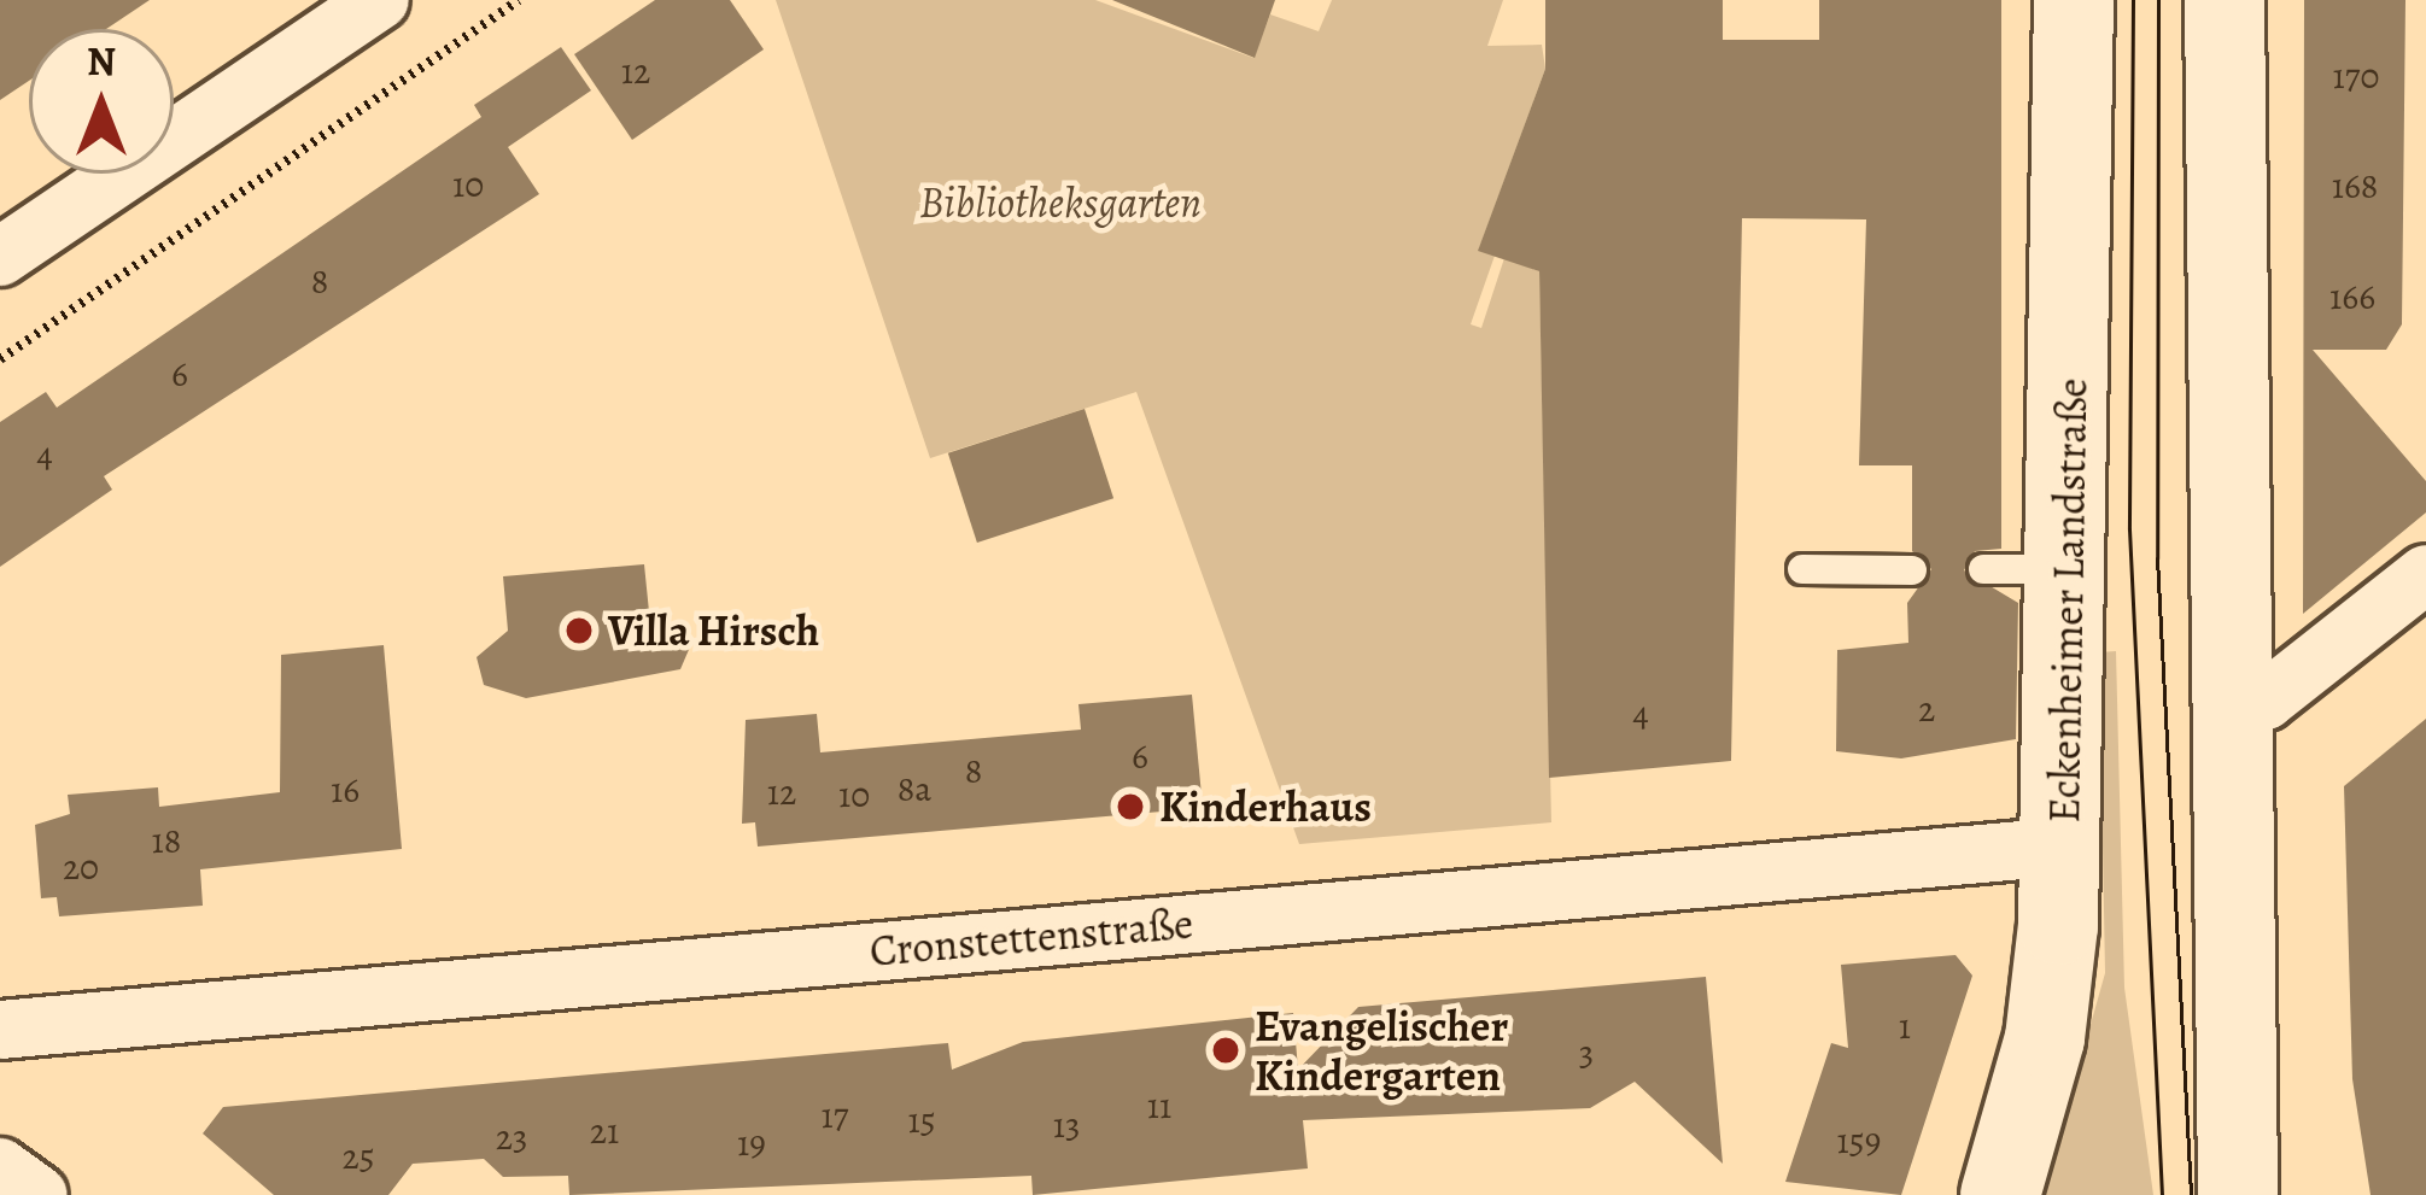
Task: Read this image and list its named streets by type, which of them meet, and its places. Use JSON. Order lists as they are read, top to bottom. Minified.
{"streets":{"main road":["Eckenheimer Landstraße"],"street":["Cronstettenstraße"]},"crossings":[["Eckenheimer Landstraße","Cronstettenstraße"]],"parks":["Bibliotheksgarten"],"places":["Villa Hirsch","Kinderhaus","Evangelischer Kindergarten"],"house_numbers":["12","170","10","168","8","166","6","4","2","4","6","8","8a","16","12","10","18","20","1","3","11","17","15","13","21","23","159","19","25"],"north":"top"}
